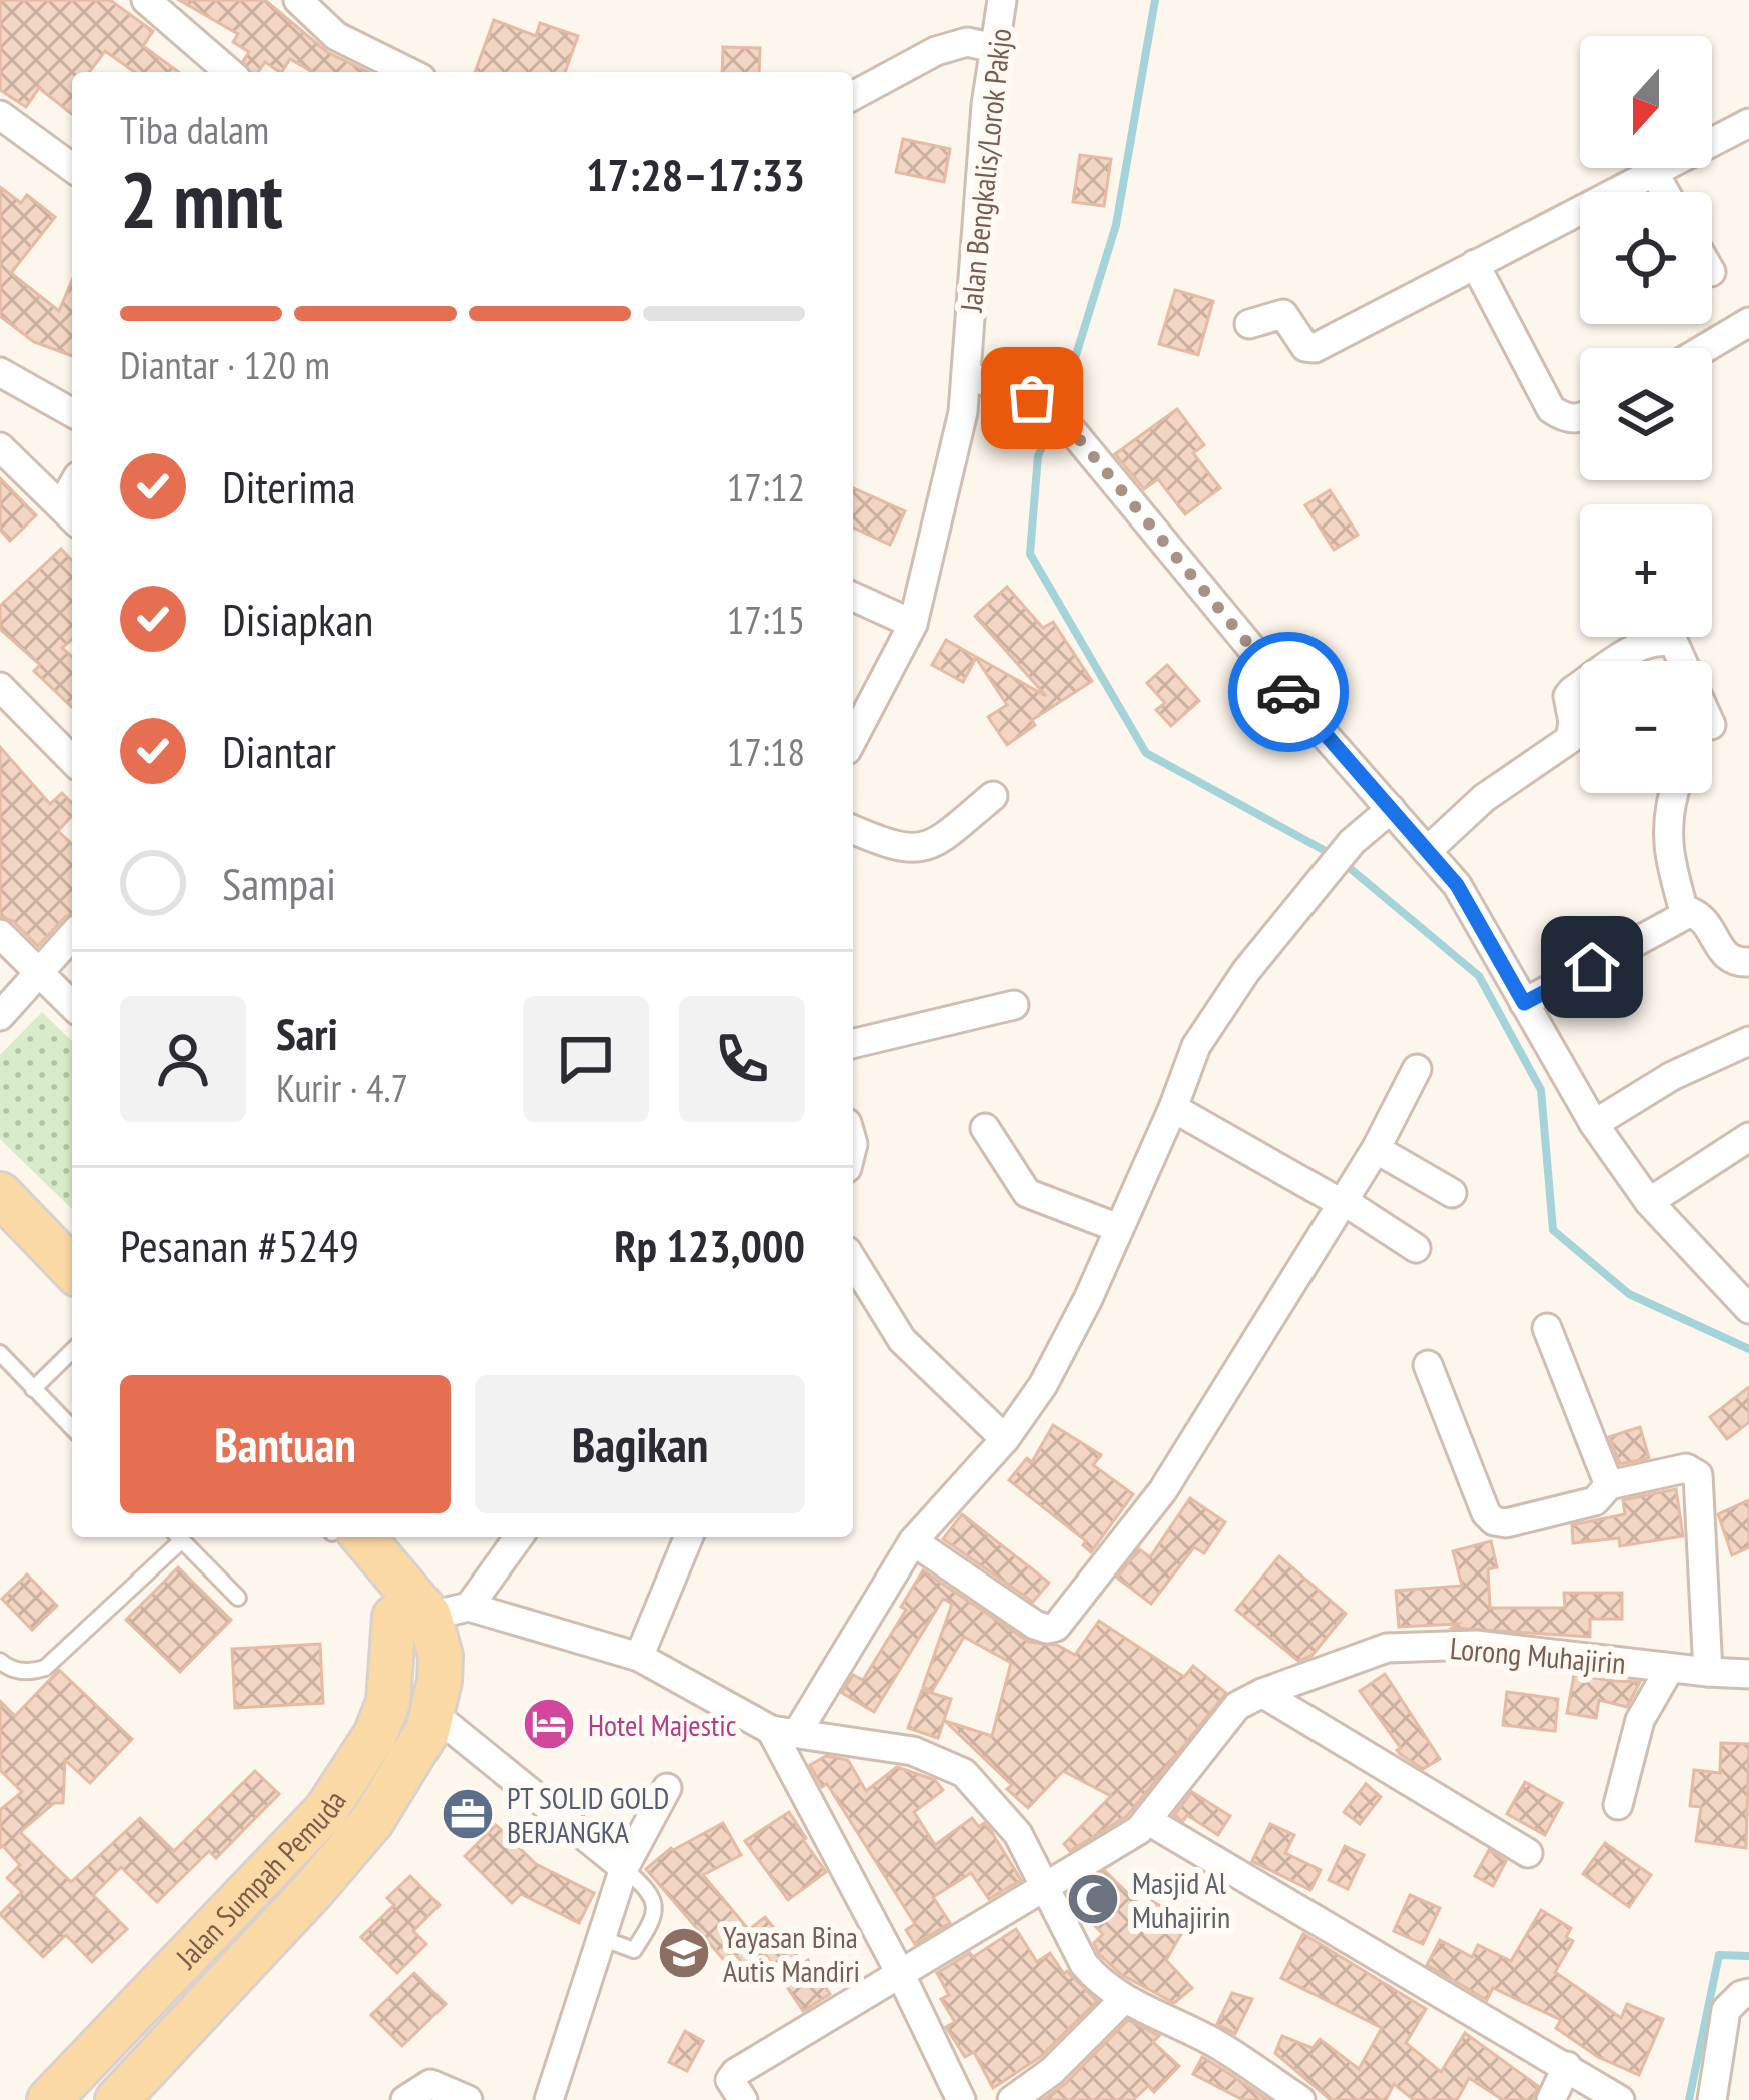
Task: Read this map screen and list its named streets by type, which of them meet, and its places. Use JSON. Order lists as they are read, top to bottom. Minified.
{"streets":{"main road":["Jalan Sumpah Pemuda"],"street":["Jalan Bengkalis/Lorok Pakjo","Lorong Muhajirin"]},"places":{"hotel":["Hotel Majestic"],"office":["PT SOLID GOLD BERJANGKA"],"mosque":["Masjid Al Muhajirin"],"school or university":["Yayasan Bina Autis Mandiri"]},"north":"bottom","page":{"map_buttons":["+","−"],"heading":["2 mnt","Tiba dalam","17:28–17:33"],"panel":["Sari","Kurir · 4.7","Pesanan #5249","Rp 123,000"],"bar":"Diantar · 120 m","list":[["Diterima","17:12"],["Disiapkan","17:15"],["Diantar","17:18"],"Sampai"],"buttons":["Bantuan","Bagikan"]}}
